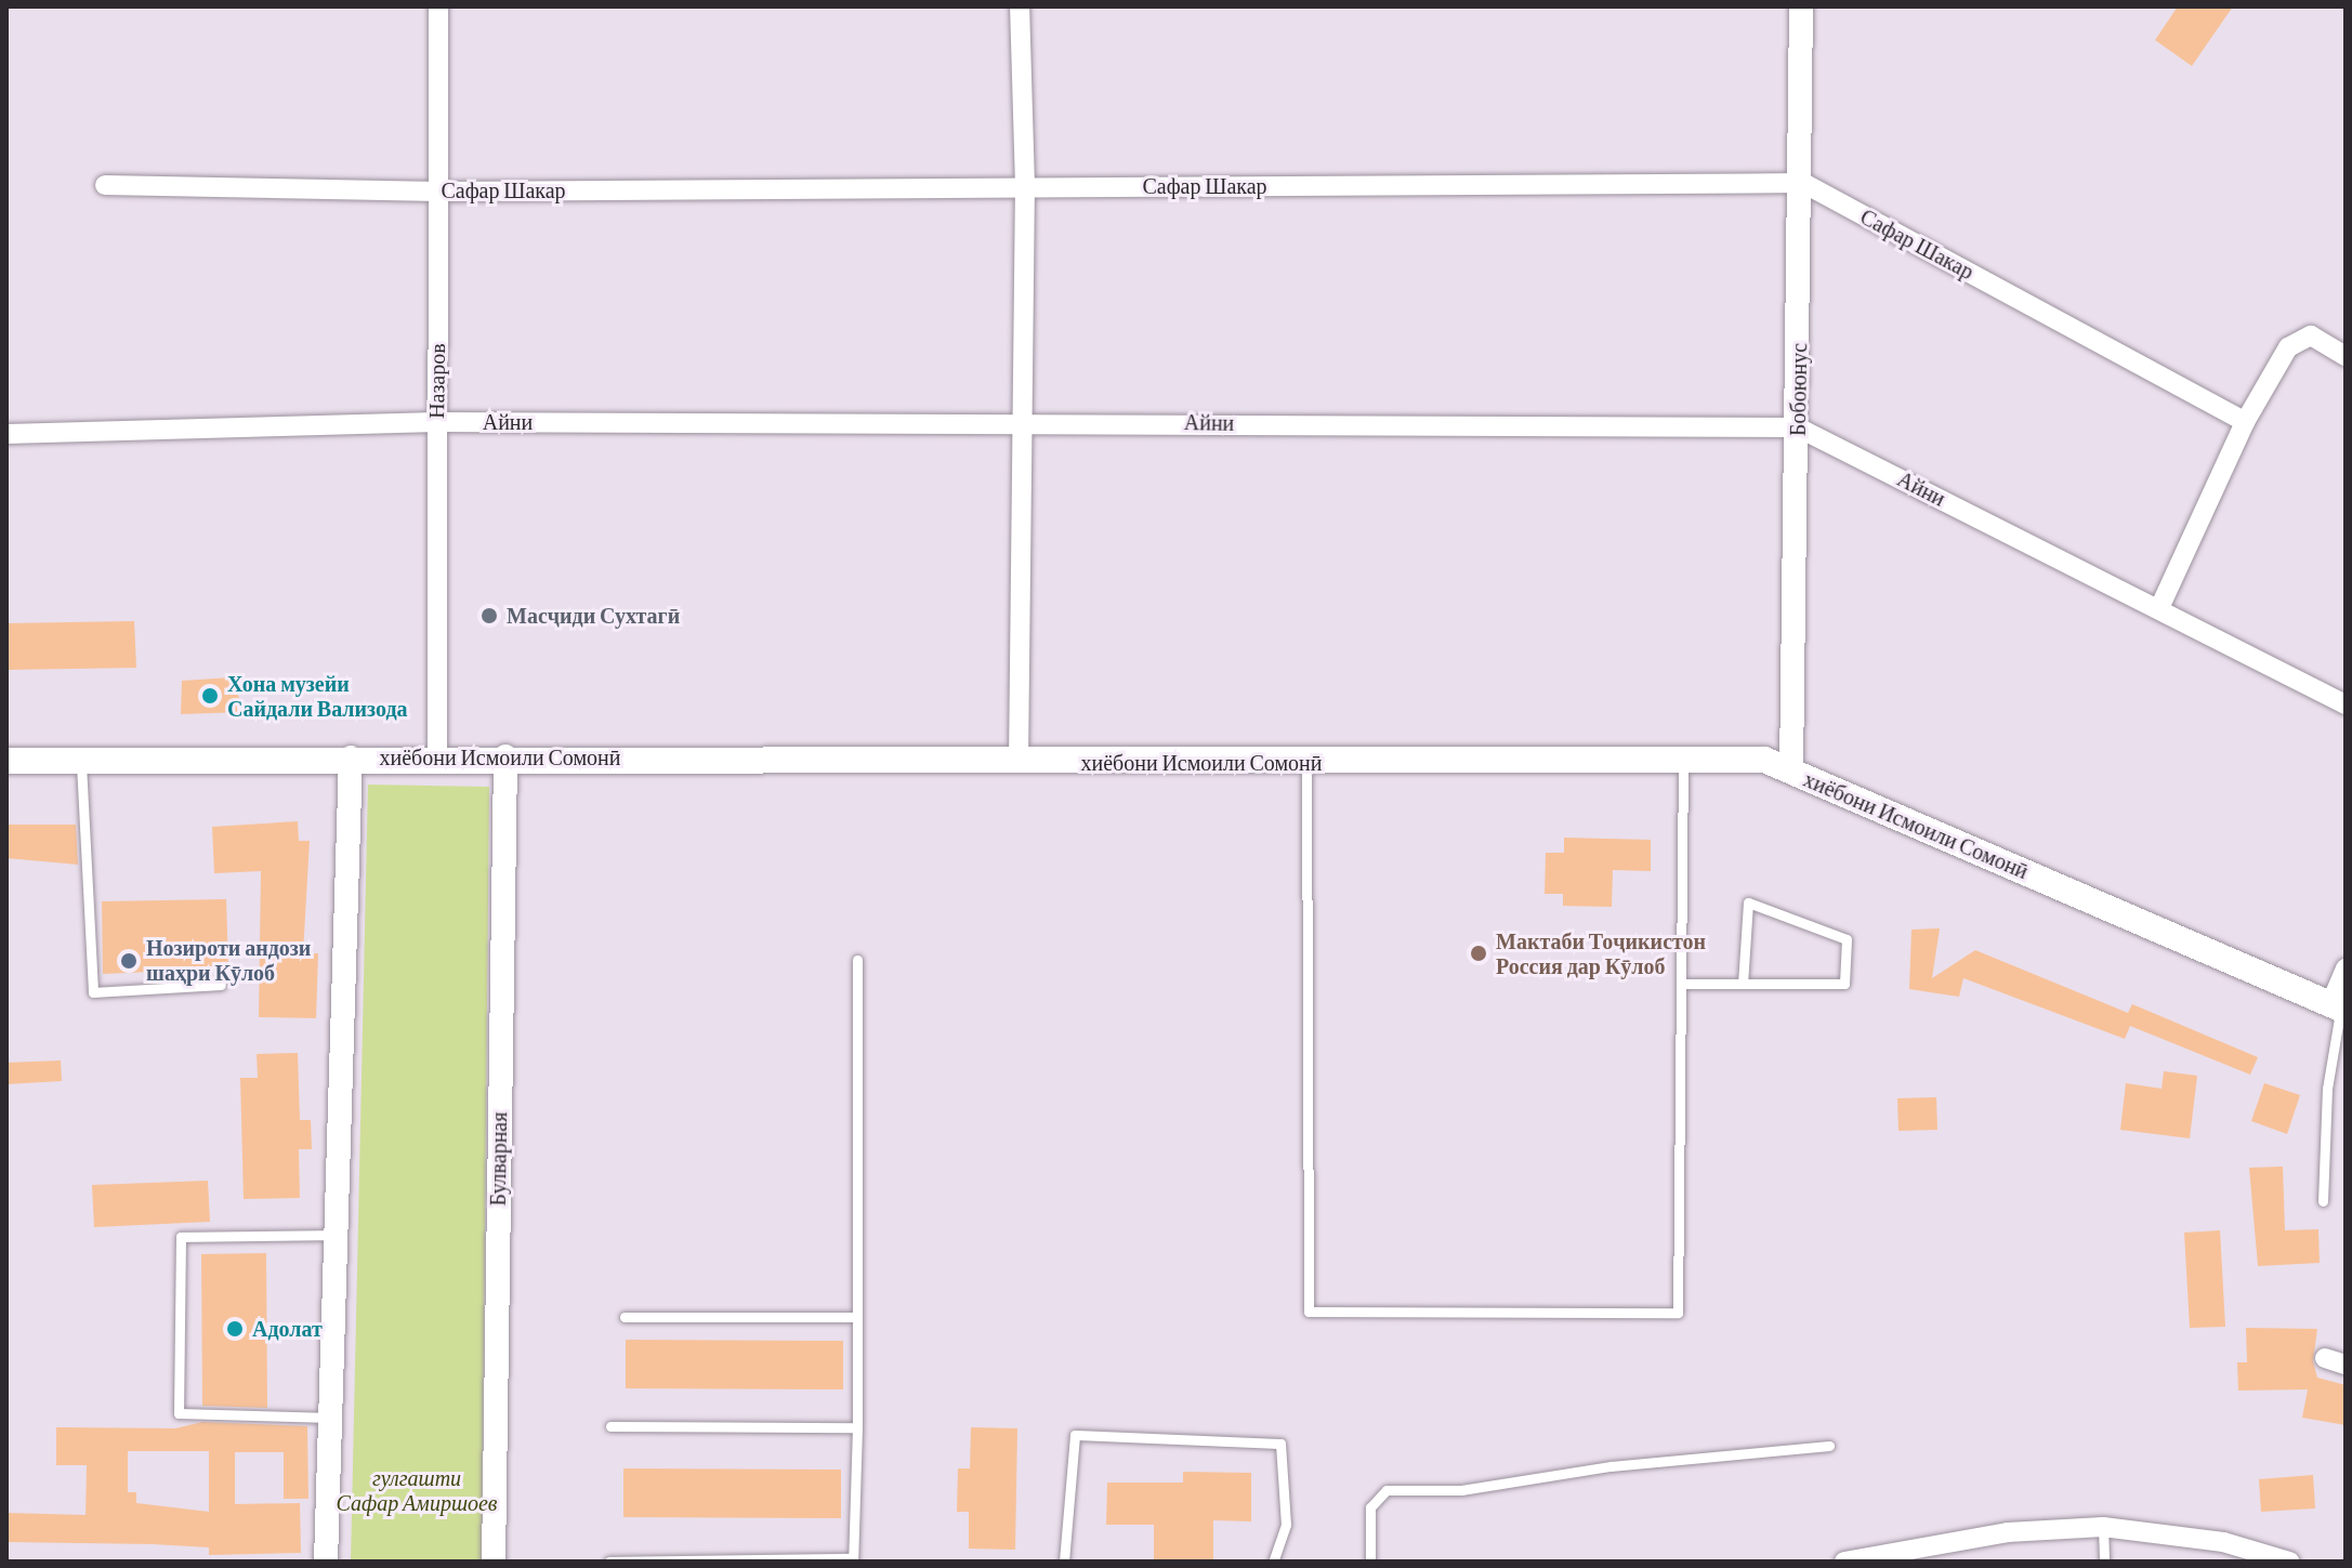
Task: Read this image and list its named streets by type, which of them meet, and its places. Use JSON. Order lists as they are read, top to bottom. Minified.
{"streets":{"main road":["хиёбони Исмоили Сомонӣ"],"street":["Сафар Шакар","Назаров","Бобоюнус","Айни","Булварная"]},"crossings":[["Сафар Шакар","Назаров"],["Сафар Шакар","Бобоюнус"],["Назаров","Айни"],["Назаров","хиёбони Исмоили Сомонӣ"],["Бобоюнус","Айни"],["Бобоюнус","хиёбони Исмоили Сомонӣ"],["хиёбони Исмоили Сомонӣ","Булварная"]],"parks":["гулгашти Сафар Амиршоев"],"places":["Масҷиди Сухтагӣ","Хона музейи Сайдали Вализода","Мактаби Тоҷикистон Россия дар Кӯлоб","Нозироти андози шаҳри Кӯлоб","Адолат"]}
